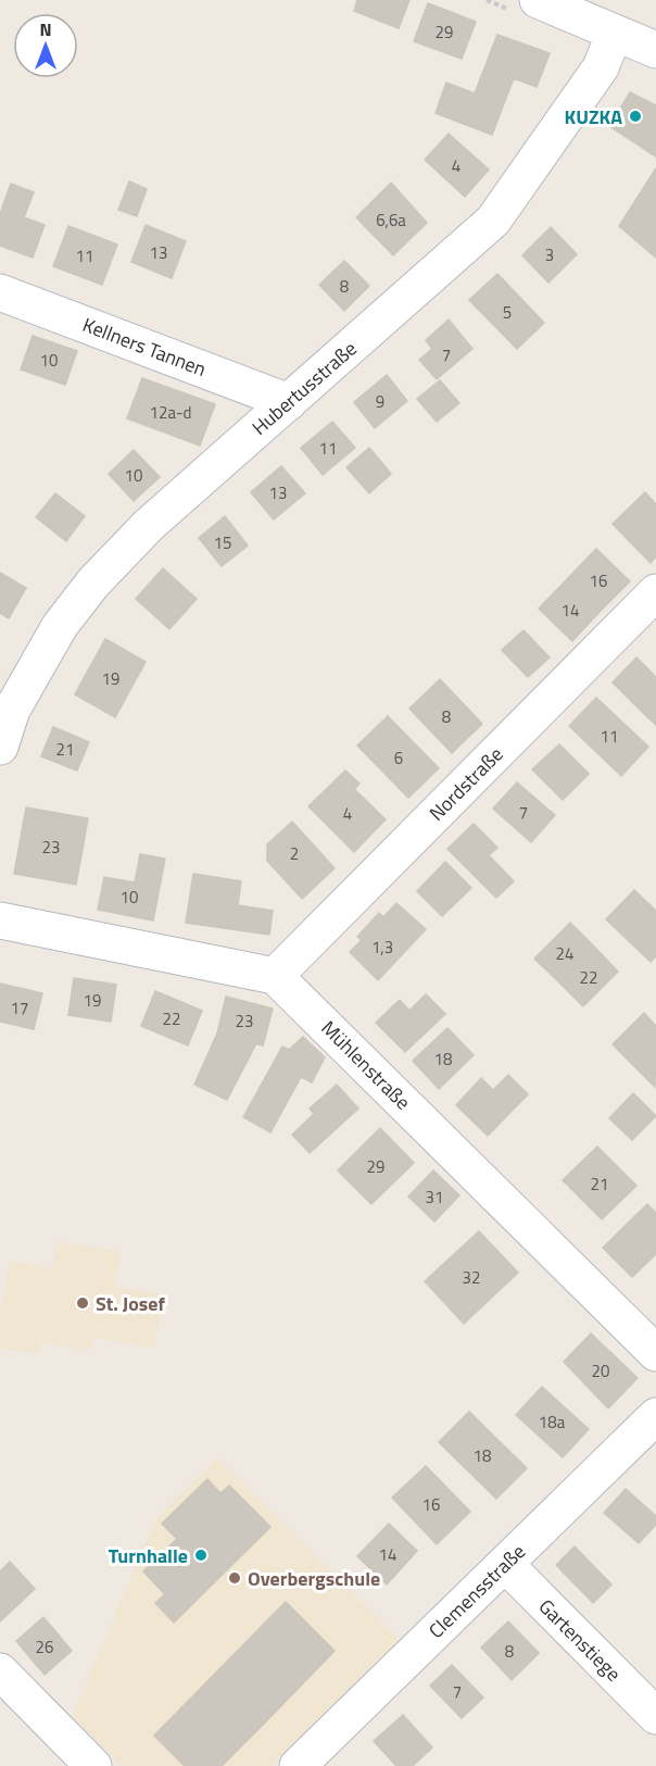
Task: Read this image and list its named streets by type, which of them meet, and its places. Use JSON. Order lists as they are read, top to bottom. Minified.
{"streets":{"street":["Kellners Tannen","Hubertusstraße","Nordstraße","Mühlenstraße","Clemensstraße","Gartenstiege"]},"crossings":[["Kellners Tannen","Hubertusstraße"],["Nordstraße","Mühlenstraße"],["Clemensstraße","Gartenstiege"]],"places":["KUZKA","St. Josef","Turnhalle","Overbergschule"],"house_numbers":["29","4","6,6a","13","3","11","8","5","7","10","9","12a-d","11","10","13","15","16","14","19","8","11","21","6","7","4","23","2","10","1,3","24","22","19","17","22","23","18","29","21","31","32","20","18a","18","16","14","26","8","7"],"north":"top"}
